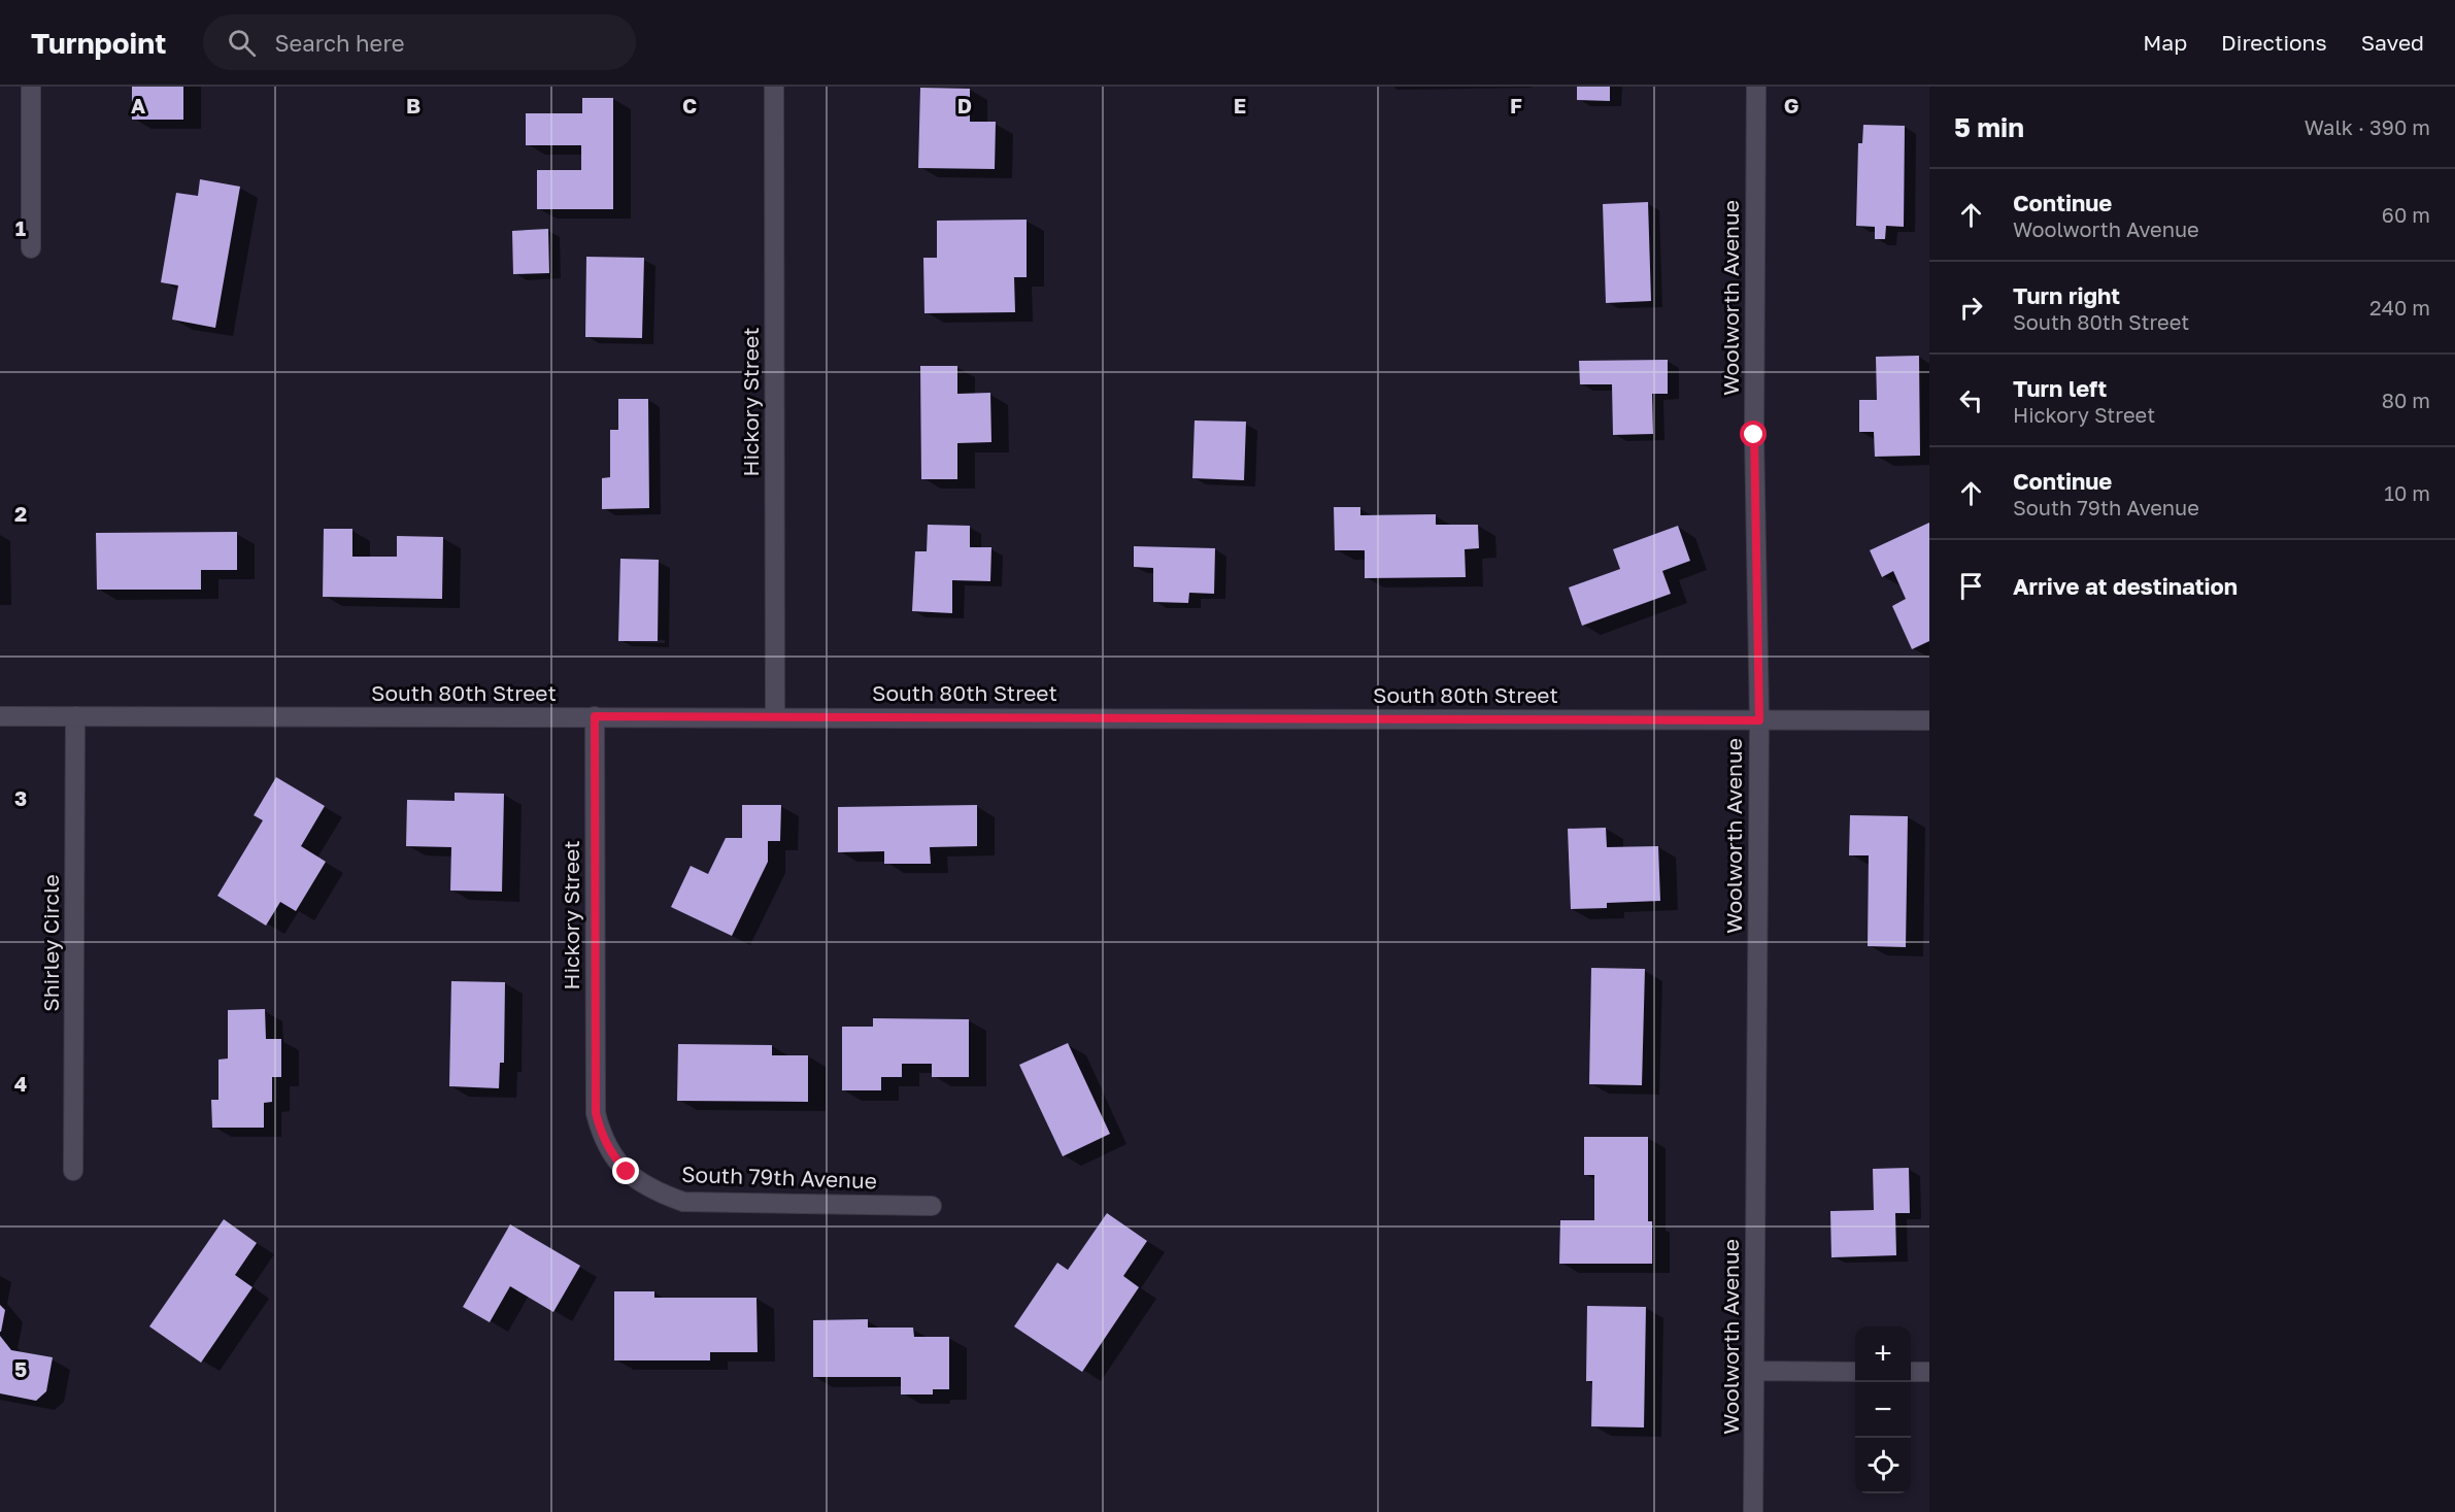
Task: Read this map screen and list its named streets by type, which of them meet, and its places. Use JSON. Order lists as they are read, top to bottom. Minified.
{"streets":{"street":["Woolworth Avenue","Hickory Street","South 80th Street","Shirley Circle","South 79th Avenue"]},"crossings":[["Woolworth Avenue","South 80th Street"],["Hickory Street","South 80th Street"],["Hickory Street","South 79th Avenue"],["South 80th Street","Shirley Circle"]],"page":{"header":"Turnpoint","search":"Search here","nav":["Map","Directions","Saved"],"heading":["5 min","Walk · 390 m"],"list":[["Continue","Woolworth Avenue","60 m"],["Turn right","South 80th Street","240 m"],["Turn left","Hickory Street","80 m"],["Continue","South 79th Avenue","10 m"],"Arrive at destination"],"map_buttons":["+","−"]},"grid":{"columns":["A","B","C","D","E","F","G"],"rows":["1","2","3","4","5"]}}
